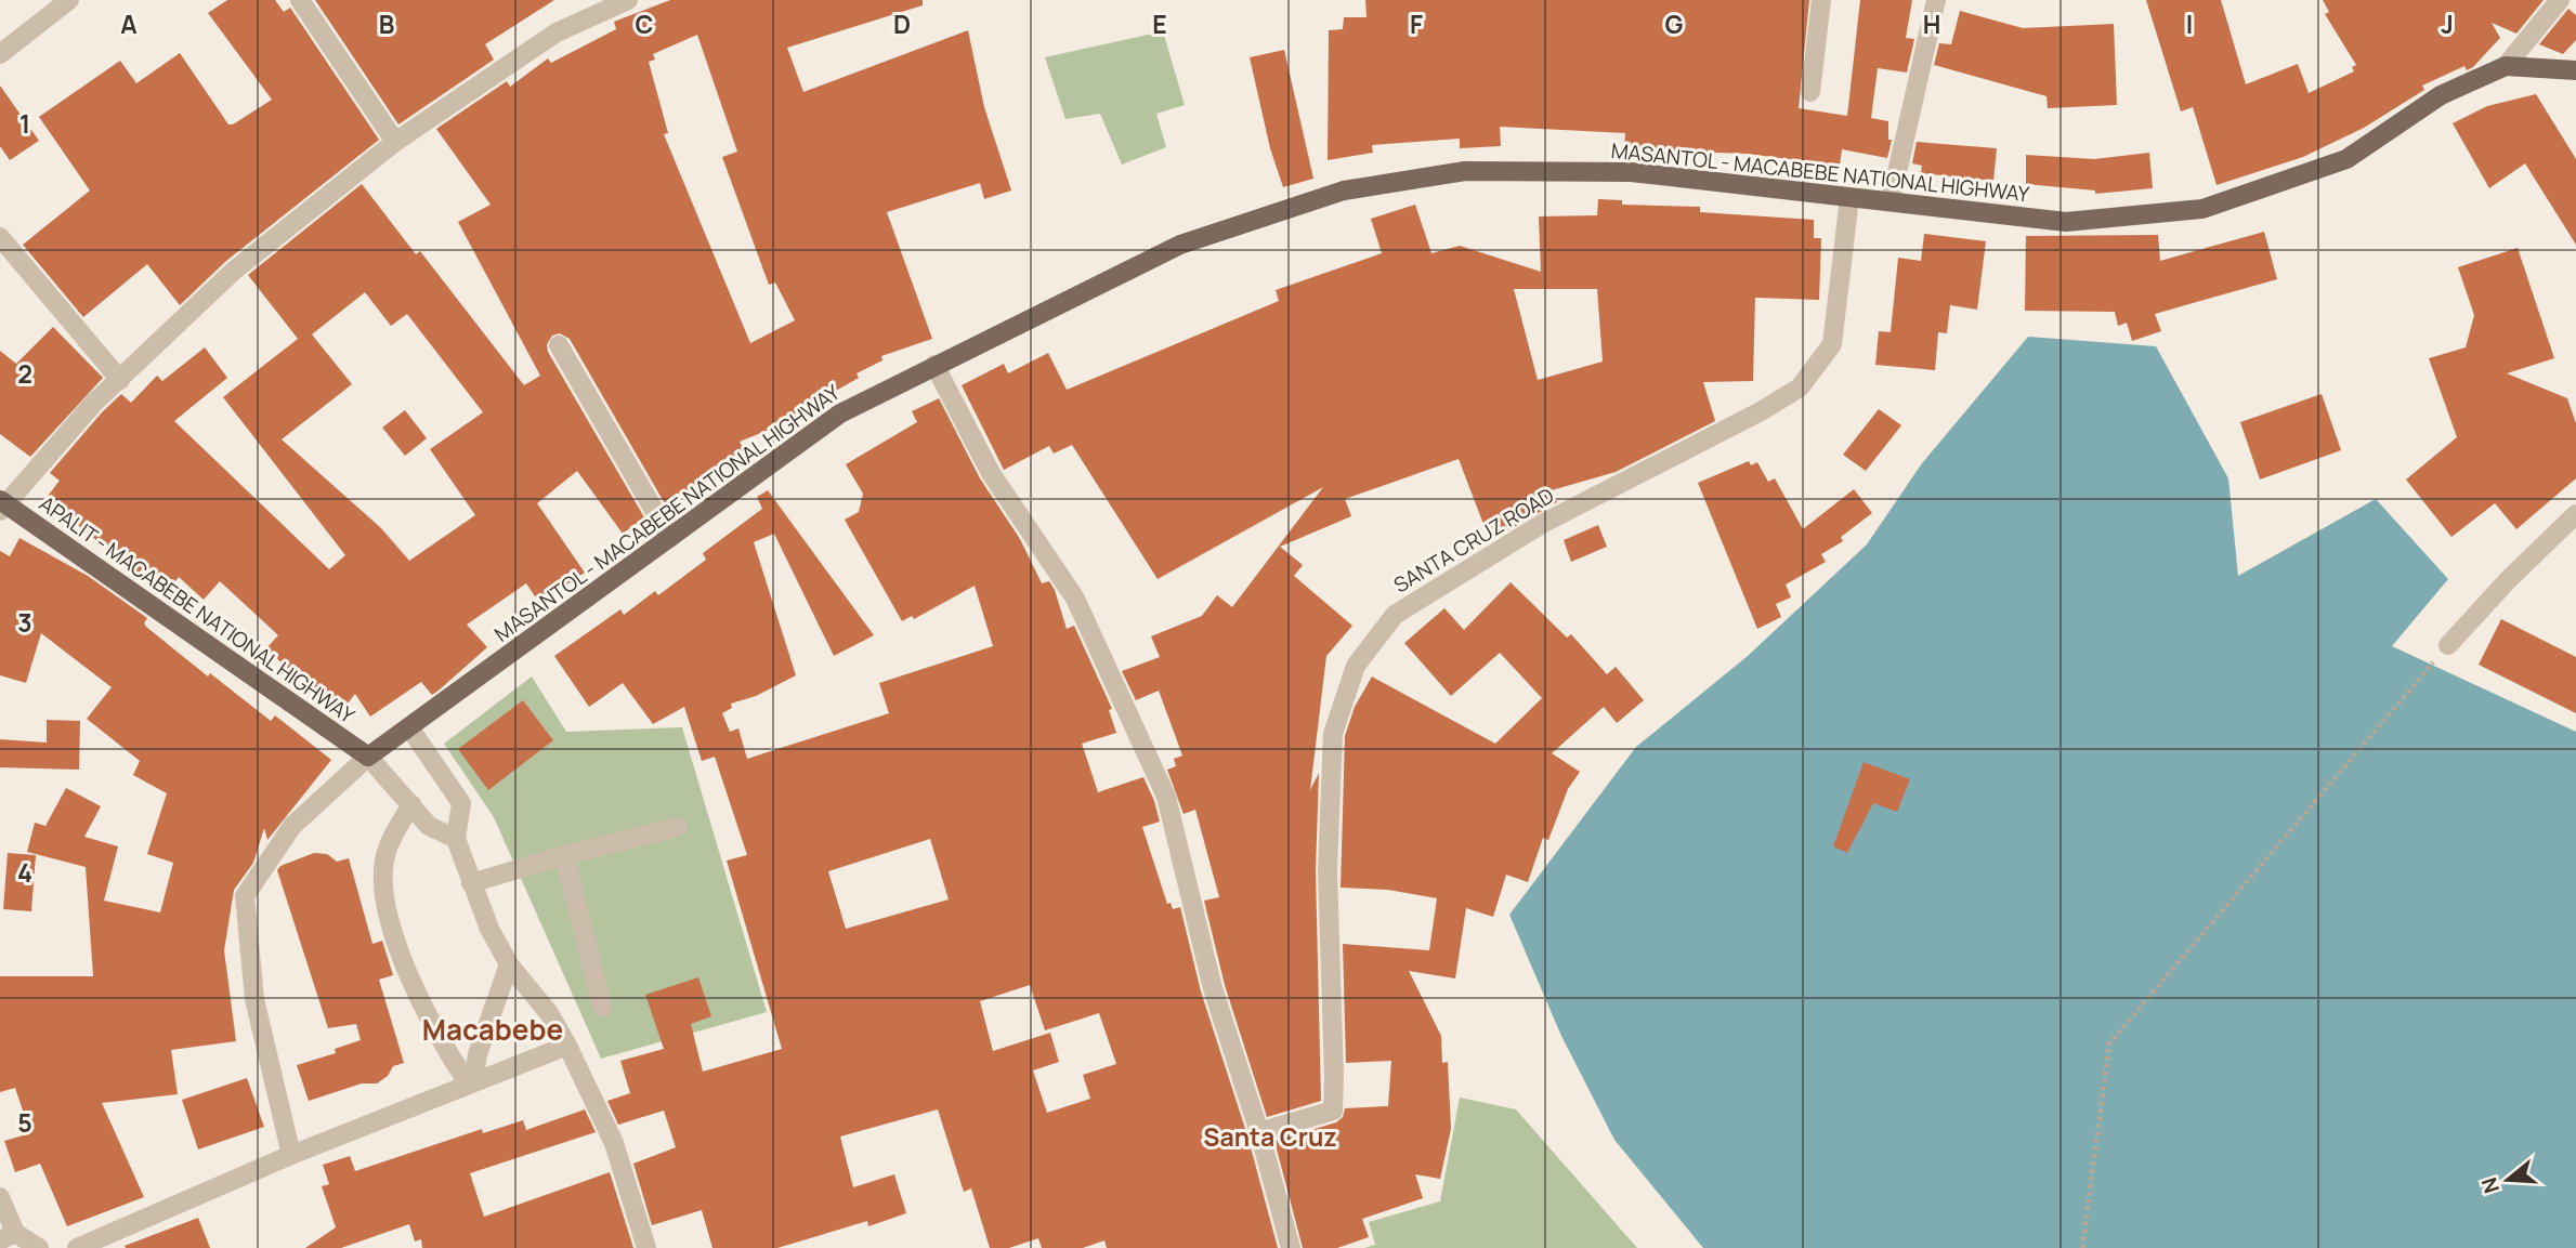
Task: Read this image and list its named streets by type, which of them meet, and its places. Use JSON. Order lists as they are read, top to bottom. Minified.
{"streets":{"main road":["MASANTOL - MACABEBE NATIONAL HIGHWAY","APALIT - MACABEBE NATIONAL HIGHWAY"],"street":["SANTA CRUZ ROAD"]},"crossings":[["MASANTOL - MACABEBE NATIONAL HIGHWAY","SANTA CRUZ ROAD"],["MASANTOL - MACABEBE NATIONAL HIGHWAY","APALIT - MACABEBE NATIONAL HIGHWAY"]],"districts":["Macabebe","Santa Cruz"],"north":"left","grid":{"columns":["A","B","C","D","E","F","G","H","I","J"],"rows":["1","2","3","4","5"]}}
